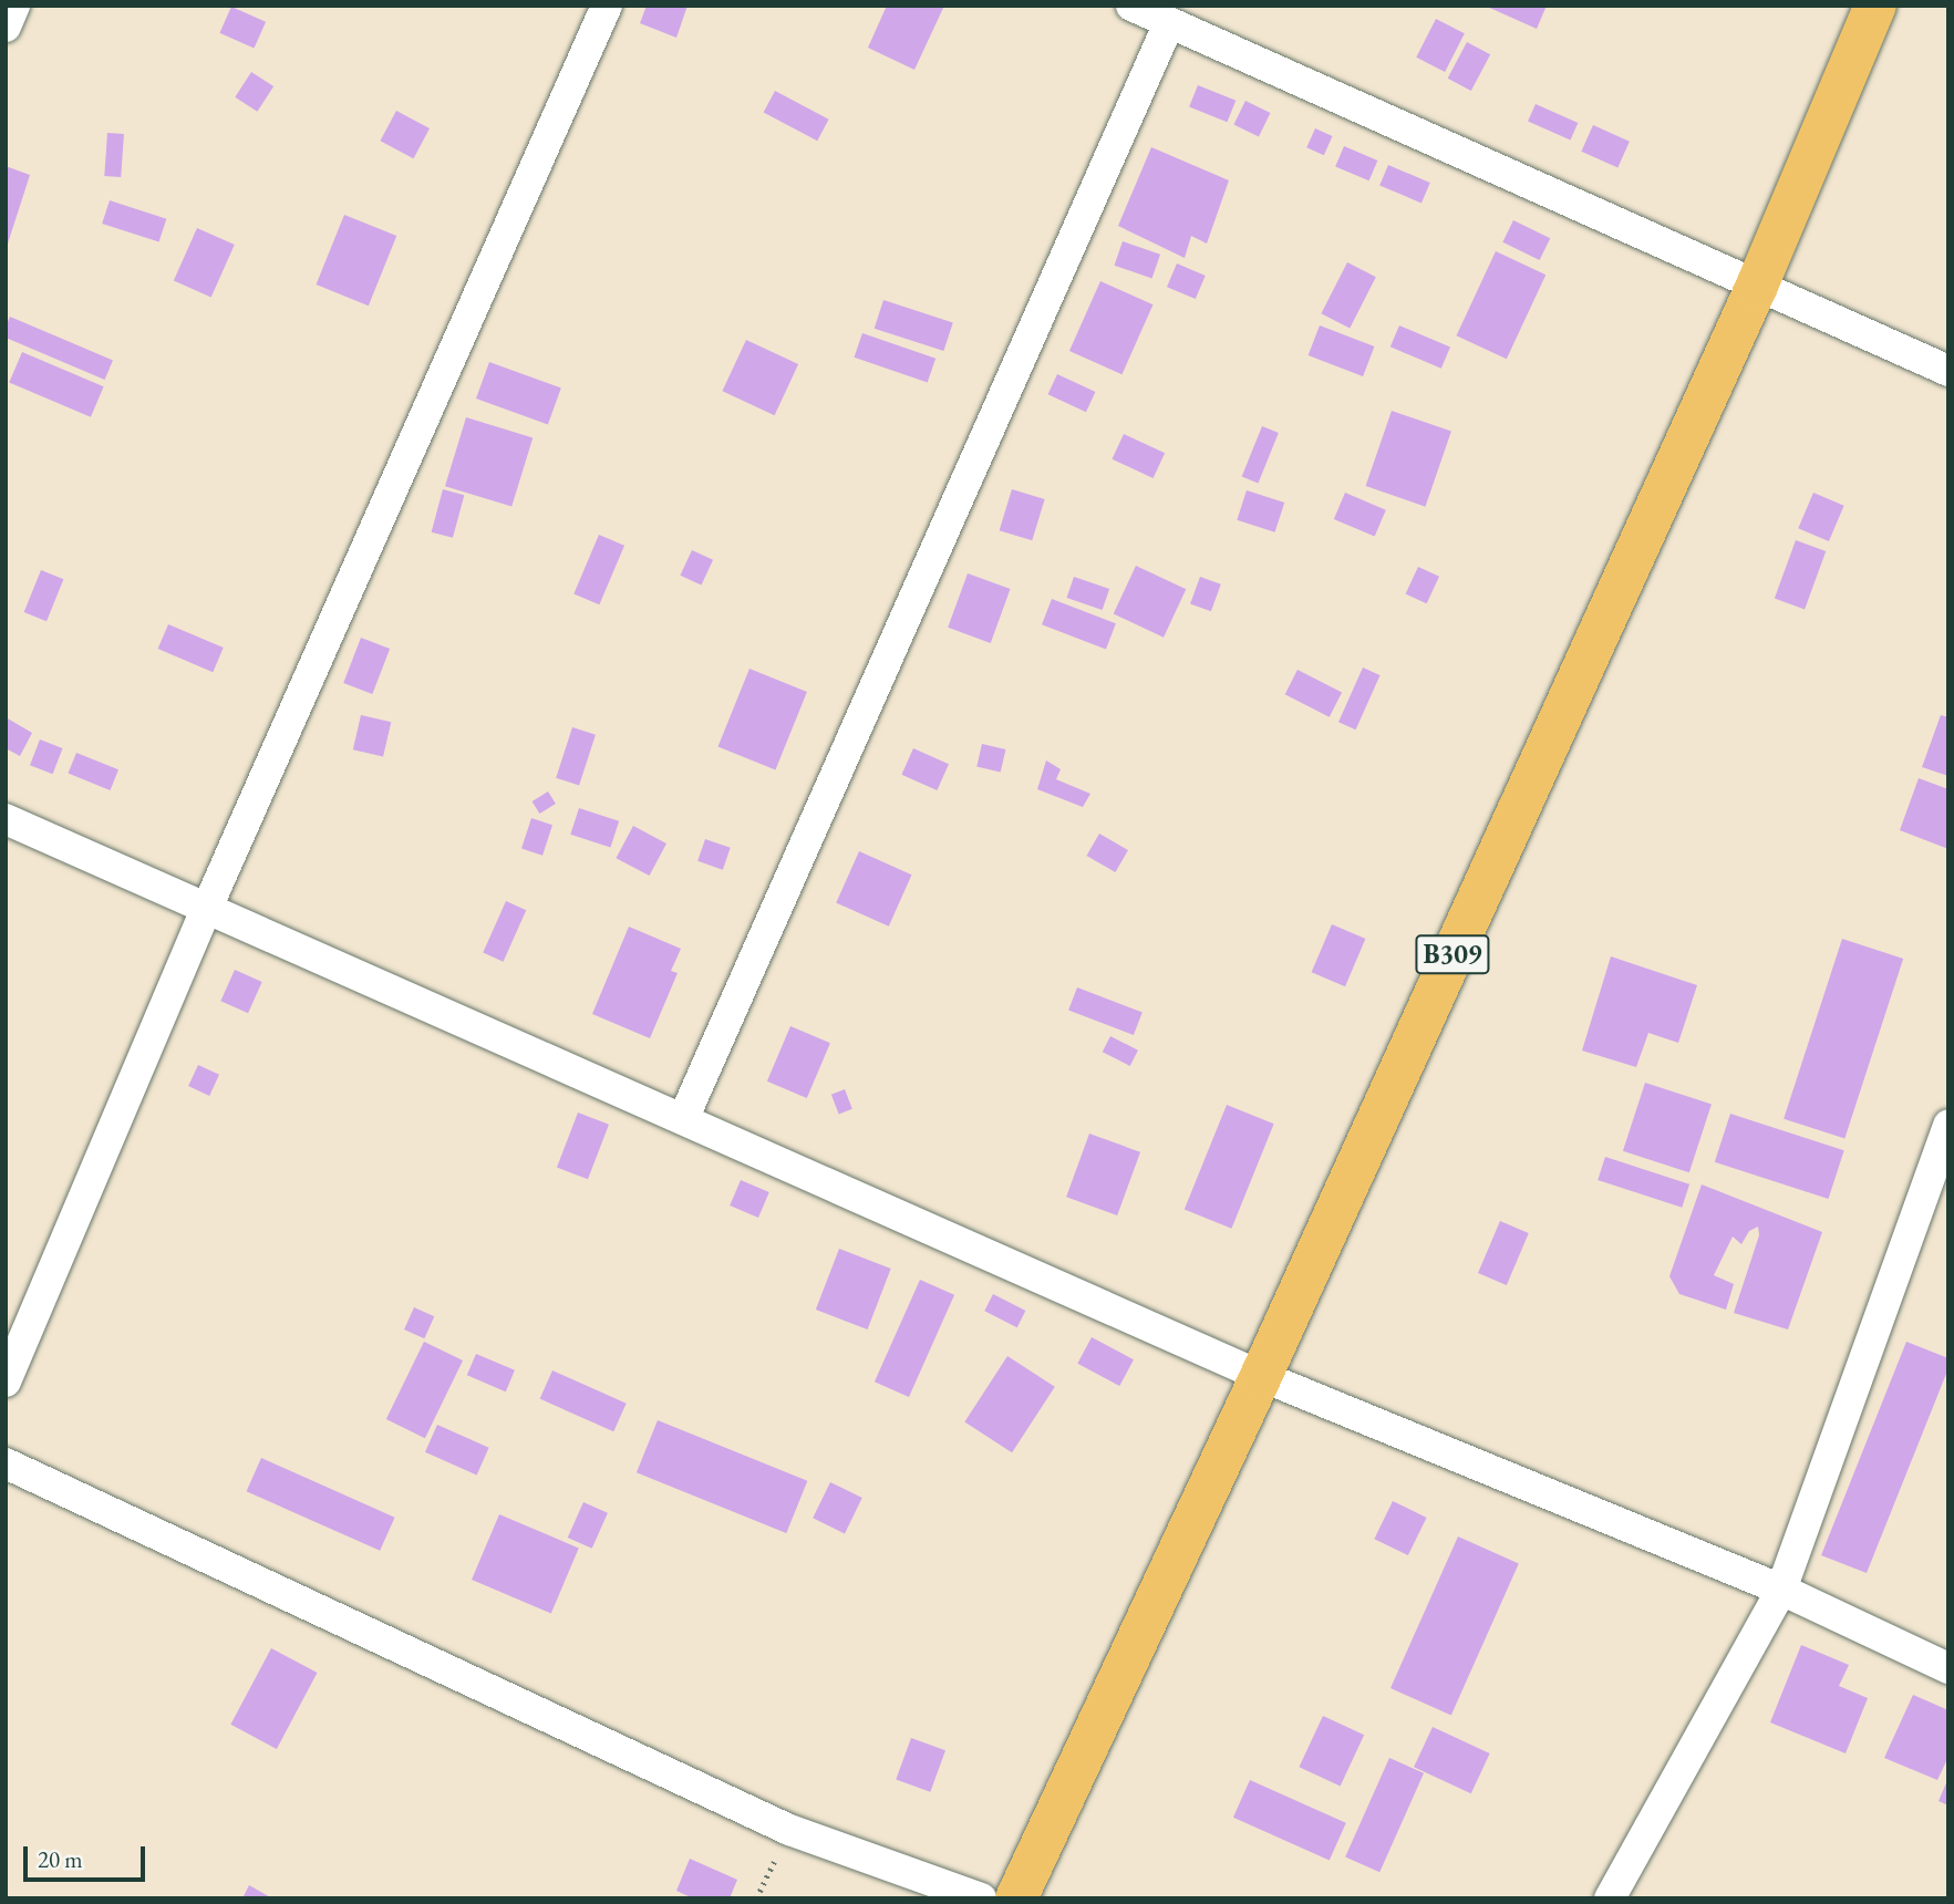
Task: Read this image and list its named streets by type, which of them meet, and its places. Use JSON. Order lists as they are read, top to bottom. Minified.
{"streets":{"main road":["B309"]},"scale_bar":"20 m"}
